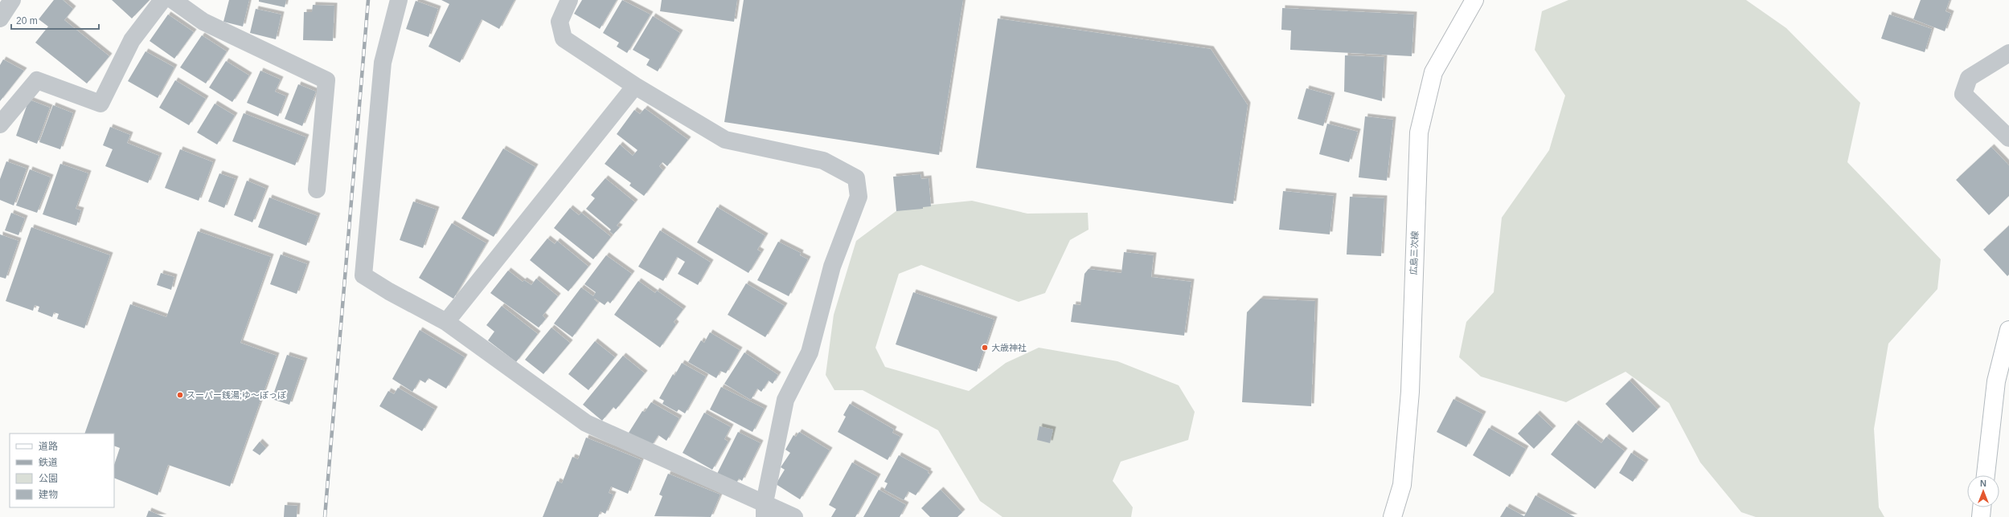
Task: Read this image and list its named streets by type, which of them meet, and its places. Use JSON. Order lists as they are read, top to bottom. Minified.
{"streets":{"main road":["広島三次線"]},"places":["大歳神社","スーパー銭湯;ゆ～ぽっぽ"],"legend":["道路","鉄道","公園","建物"],"scale_bar":"20 m","north":"top"}
